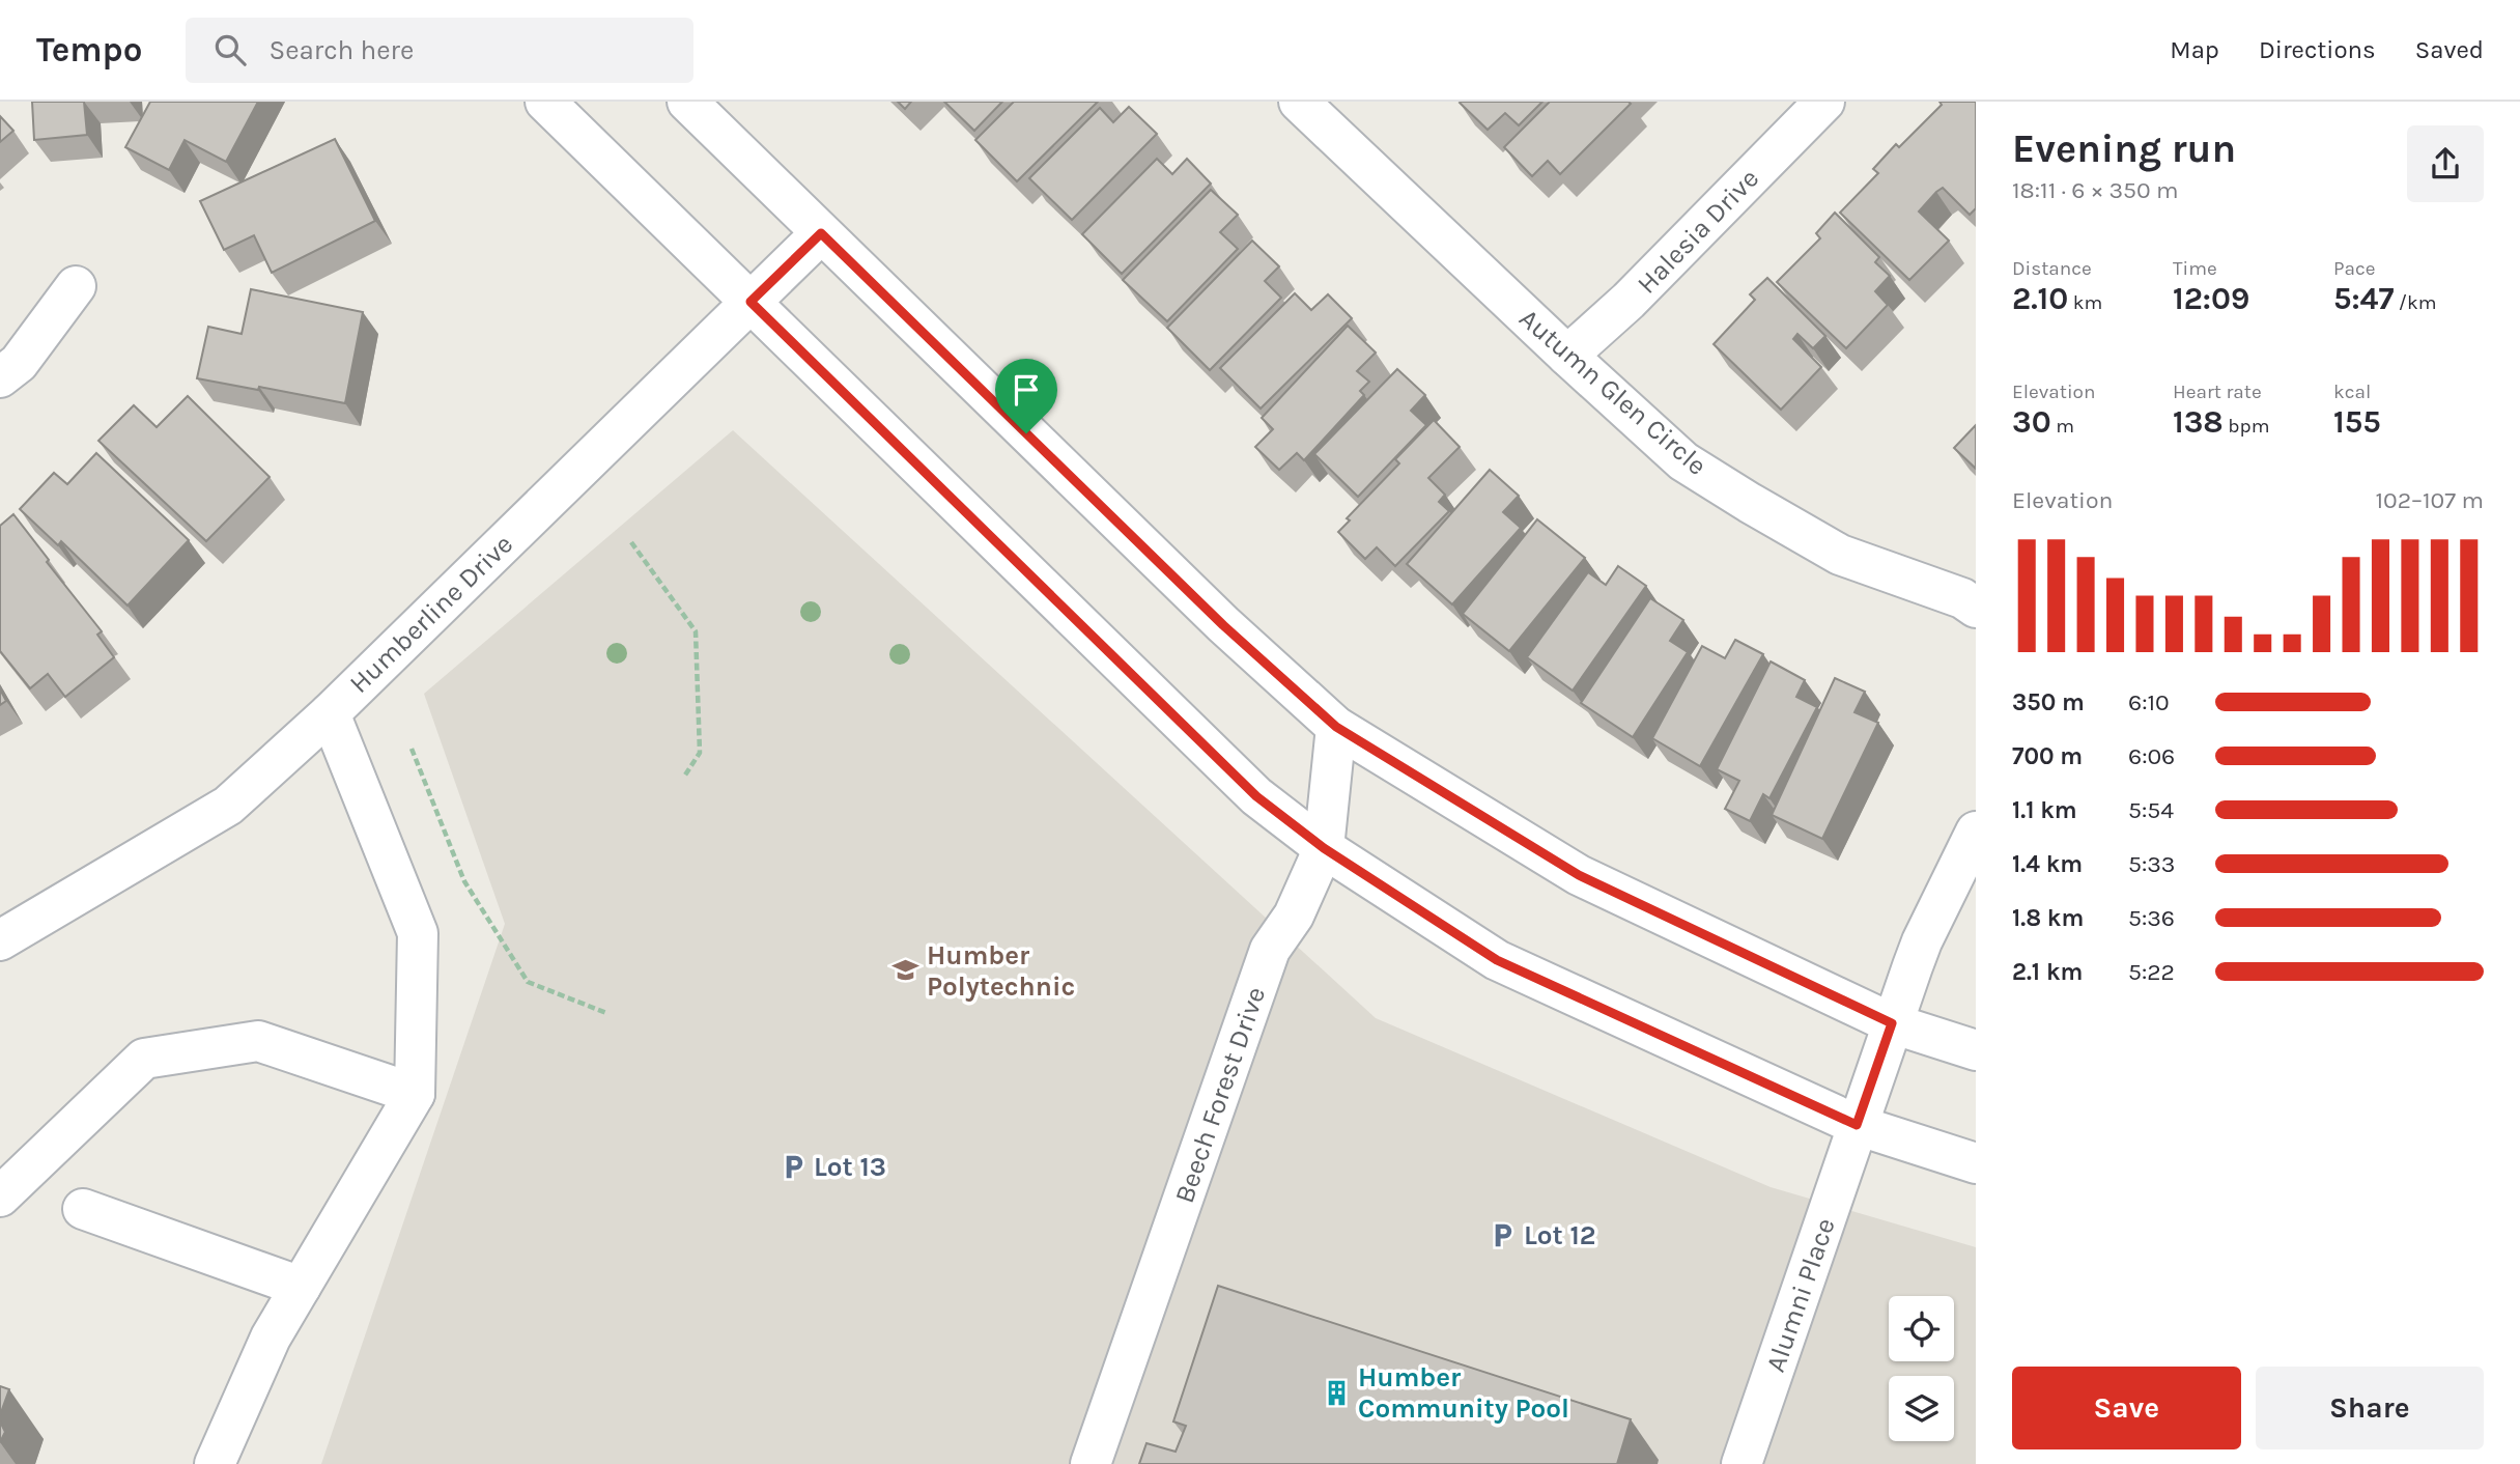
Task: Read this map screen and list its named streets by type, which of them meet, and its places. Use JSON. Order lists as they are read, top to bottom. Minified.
{"streets":{"street":["Halesia Drive","Autumn Glen Circle","Humberline Drive","Beech Forest Drive","Alumni Place"]},"crossings":[["Halesia Drive","Autumn Glen Circle"]],"places":{"school or university":["Humber Polytechnic"],"parking":["Lot 13","Lot 12"],"building":["Humber Community Pool"]},"page":{"header":"Tempo","search":"Search here","nav":["Map","Directions","Saved"],"heading":["Evening run","18:11 · 6 × 350 m"],"stats":[["Distance","2.10 km"],["Time","12:09"],["Pace","5:47 /km"],["Elevation","30 m"],["Heart rate","138 bpm"],["kcal","155"]],"chart":["Elevation","102–107 m"],"list":[{"name":"350 m","note":"6:10"},{"name":"700 m","note":"6:06"},{"name":"1.1 km","note":"5:54"},{"name":"1.4 km","note":"5:33"},{"name":"1.8 km","note":"5:36"},{"name":"2.1 km","note":"5:22"}],"buttons":["Save","Share"]}}
